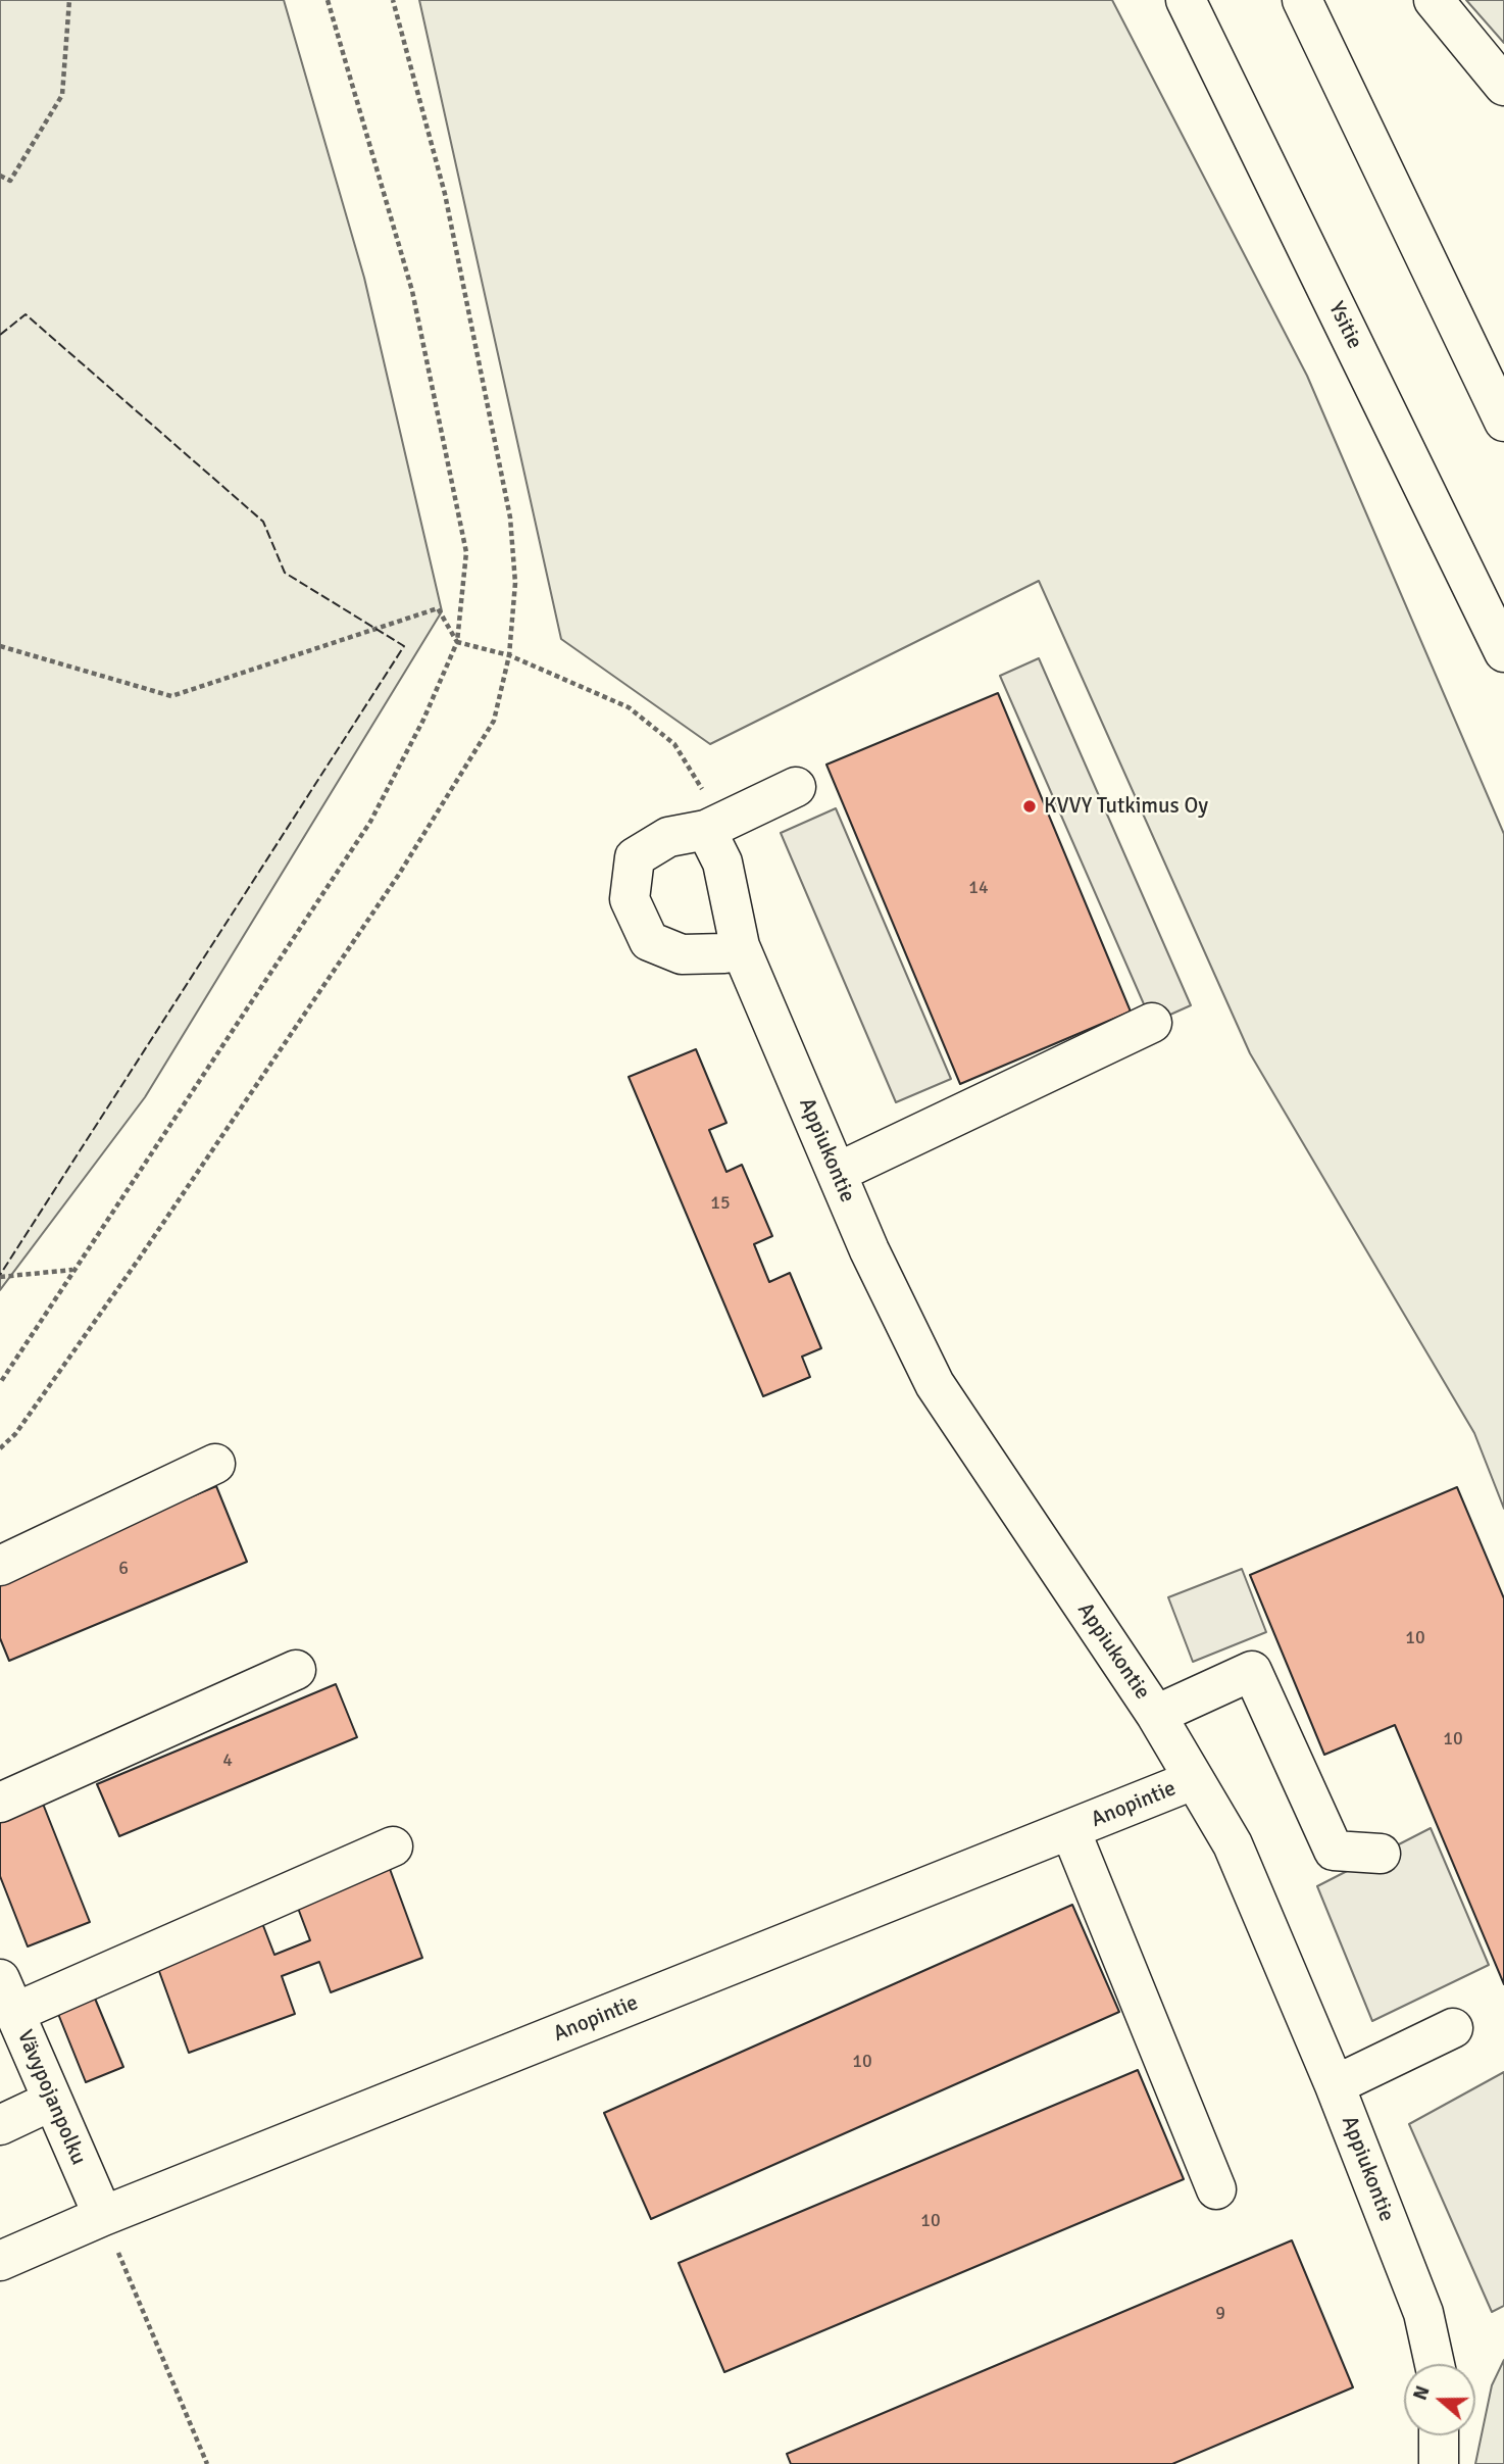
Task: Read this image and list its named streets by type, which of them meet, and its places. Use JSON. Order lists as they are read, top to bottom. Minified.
{"streets":{"main road":["Ysitie","Appiukontie","Anopintie","Vävypojanpolku"]},"crossings":[["Appiukontie","Anopintie"],["Anopintie","Vävypojanpolku"]],"places":["KVVY Tutkimus Oy"],"house_numbers":["14","15","6","10","10","4","10","10","9"],"north":"left"}
